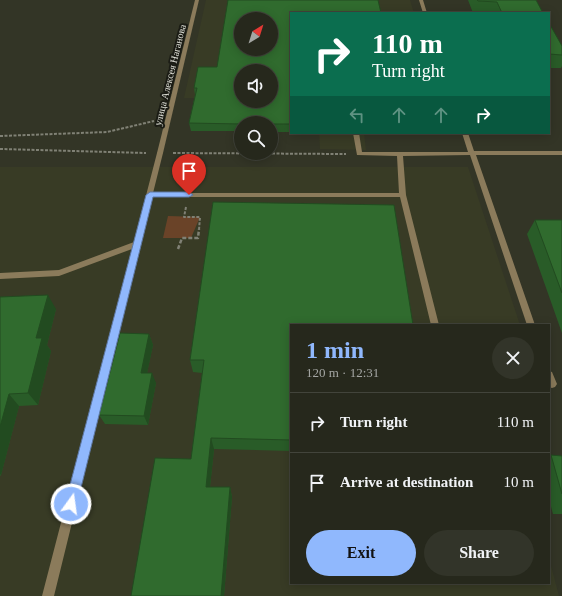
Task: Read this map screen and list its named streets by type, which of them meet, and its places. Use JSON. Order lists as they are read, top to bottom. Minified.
{"streets":{"street":["улица Алексея Наганова"]},"north":"top right","page":{"turn":["110 m","Turn right"],"heading":["1 min","120 m · 12:31"],"list":[{"name":"Turn right","value":"110 m"},{"name":"Arrive at destination","value":"10 m"}],"buttons":["Exit","Share"]}}
